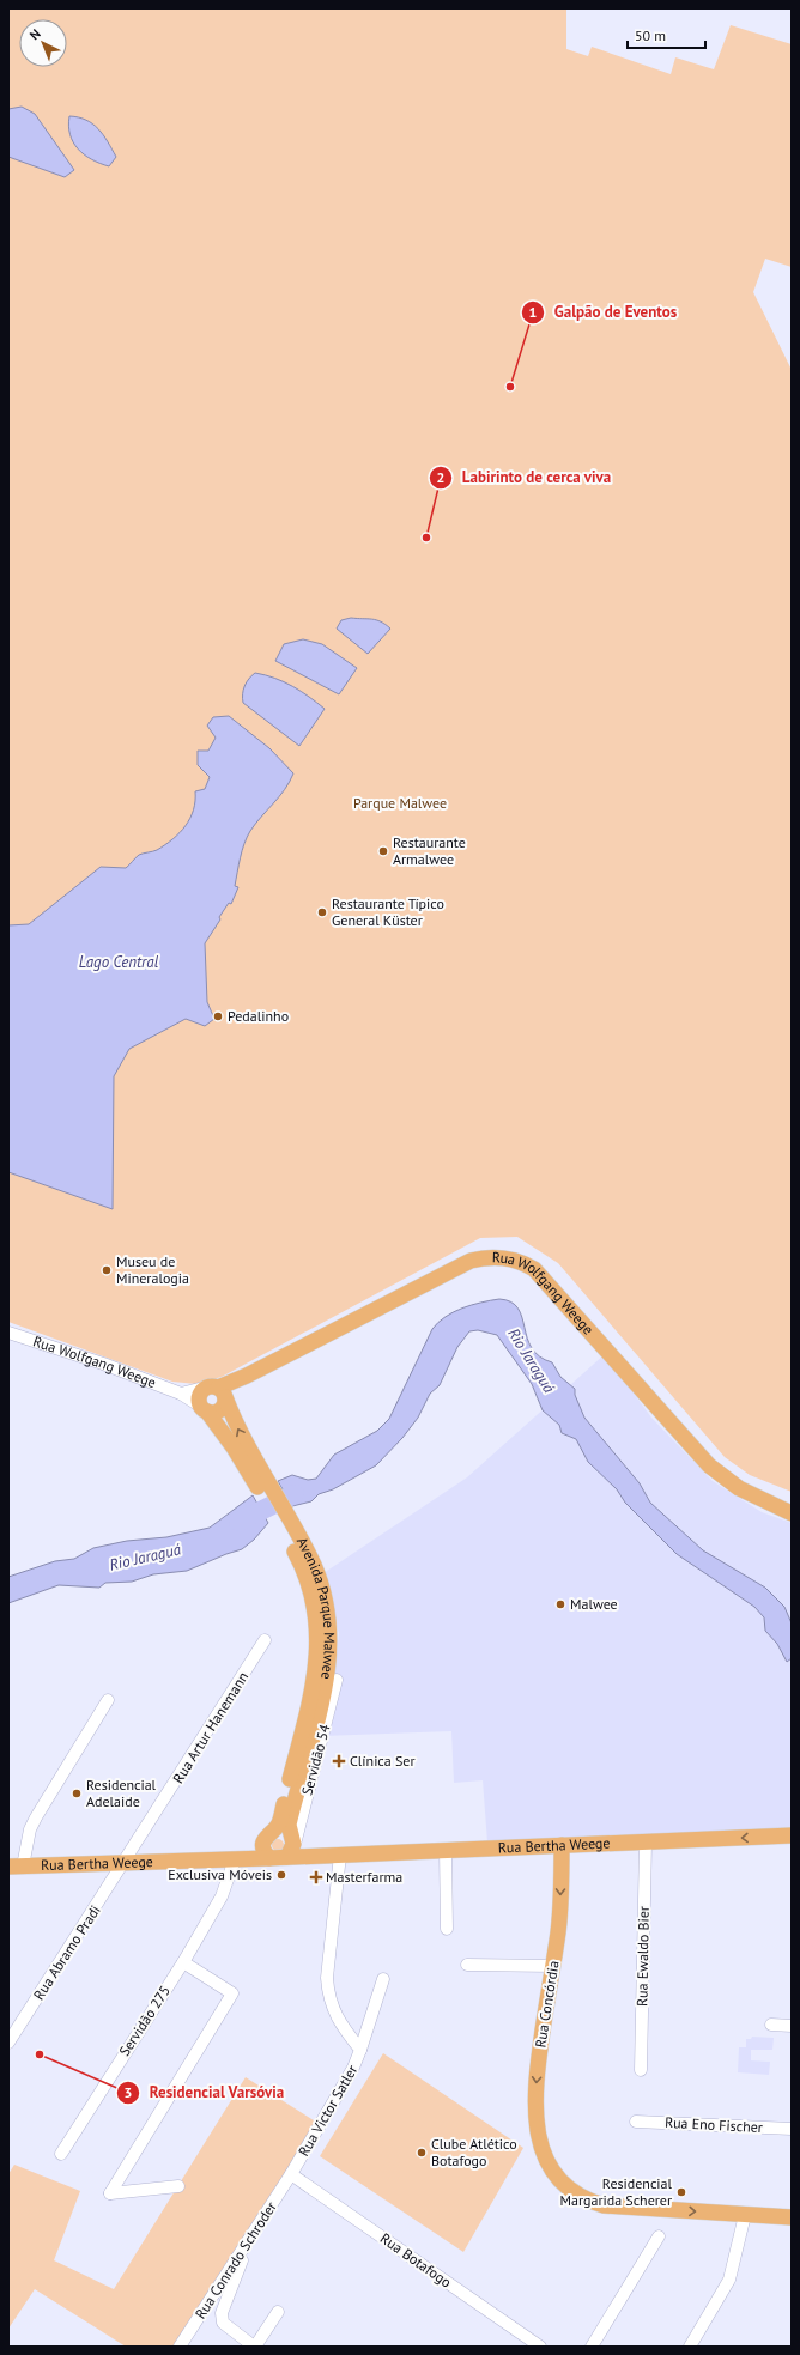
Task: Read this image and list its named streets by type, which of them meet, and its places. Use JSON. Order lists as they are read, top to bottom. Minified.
{"streets":{"main road":["Rua Wolfgang Weege","Avenida Parque Malwee","Rua Bertha Weege","Rua Concórdia"],"street":["Rua Artur Hanemann","Servidão 54","Rua Abramo Pradi","Rua Ewaldo Bier","Servidão 275","Rua Victor Satler","Rua Eno Fischer","Rua Conrado Schroder","Rua Botafogo"]},"crossings":[["Rua Wolfgang Weege","Avenida Parque Malwee"],["Avenida Parque Malwee","Servidão 54"],["Avenida Parque Malwee","Rua Bertha Weege"],["Rua Artur Hanemann","Rua Bertha Weege"],["Rua Artur Hanemann","Rua Abramo Pradi"],["Servidão 54","Rua Bertha Weege"],["Rua Bertha Weege","Rua Abramo Pradi"],["Rua Bertha Weege","Rua Ewaldo Bier"],["Rua Bertha Weege","Rua Concórdia"],["Rua Bertha Weege","Servidão 275"],["Rua Bertha Weege","Rua Victor Satler"],["Rua Victor Satler","Rua Conrado Schroder"],["Rua Victor Satler","Rua Botafogo"],["Rua Conrado Schroder","Rua Botafogo"]],"water":["Lago Central","Rio Jaraguá"],"parks":["Parque Malwee"],"places":{"other":["Galpão de Eventos","Labirinto de cerca viva","Restaurante Armalwee","Restaurante Típico General Küster","Pedalinho","Museu de Mineralogia","Malwee","Residencial Adelaide","Exclusiva Móveis","Residencial Varsóvia","Clube Atlético Botafogo","Residencial Margarida Scherer"],"health":["Clínica Ser","Masterfarma"]},"scale_bar":"50 m","north":"top left"}
